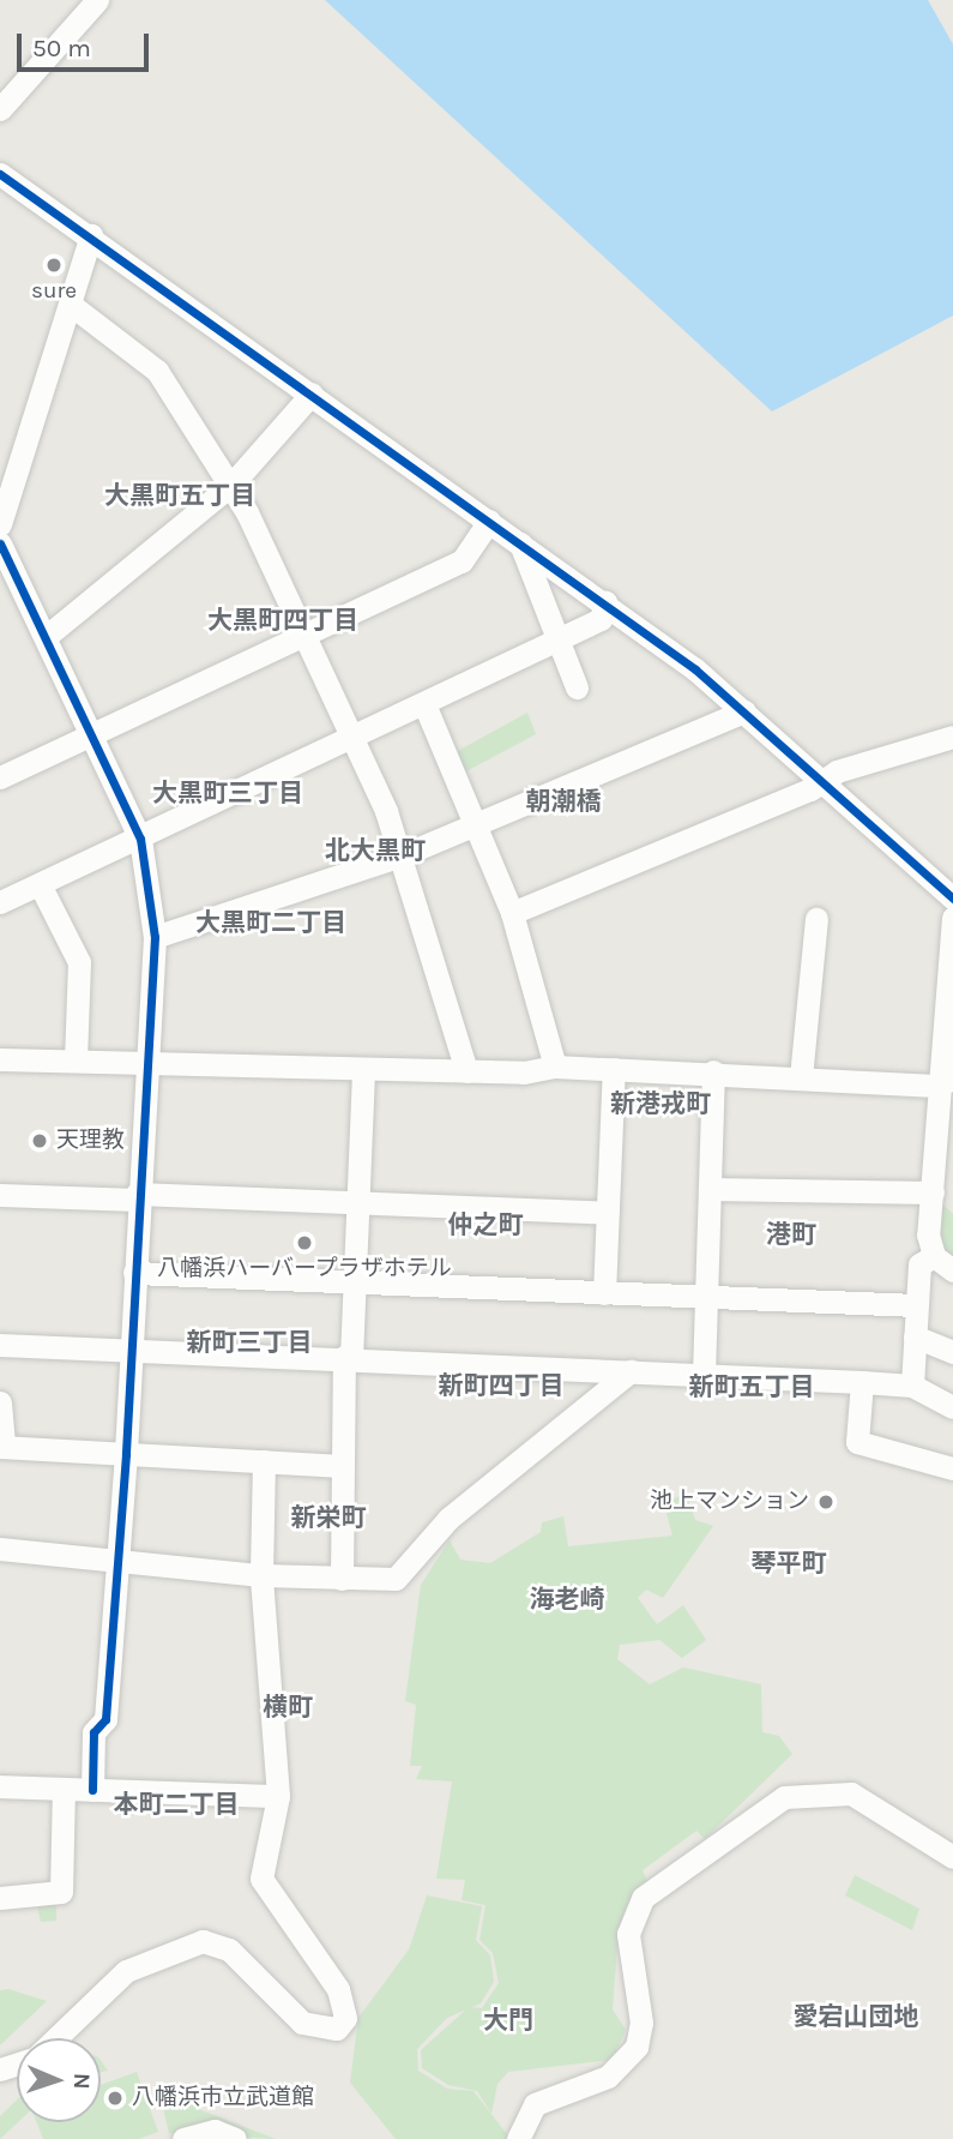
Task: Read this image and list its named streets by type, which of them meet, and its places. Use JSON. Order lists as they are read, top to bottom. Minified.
{"districts":["大黒町五丁目","大黒町四丁目","大黒町三丁目","朝潮橋","北大黒町","大黒町二丁目","新港戎町","仲之町","港町","新町三丁目","新町四丁目","新町五丁目","新栄町","琴平町","海老崎","横町","本町二丁目","愛宕山団地","大門"],"places":["sure","天理教","八幡浜ハーバープラザホテル","池上マンション","八幡浜市立武道館"],"scale_bar":"50 m","north":"right"}
